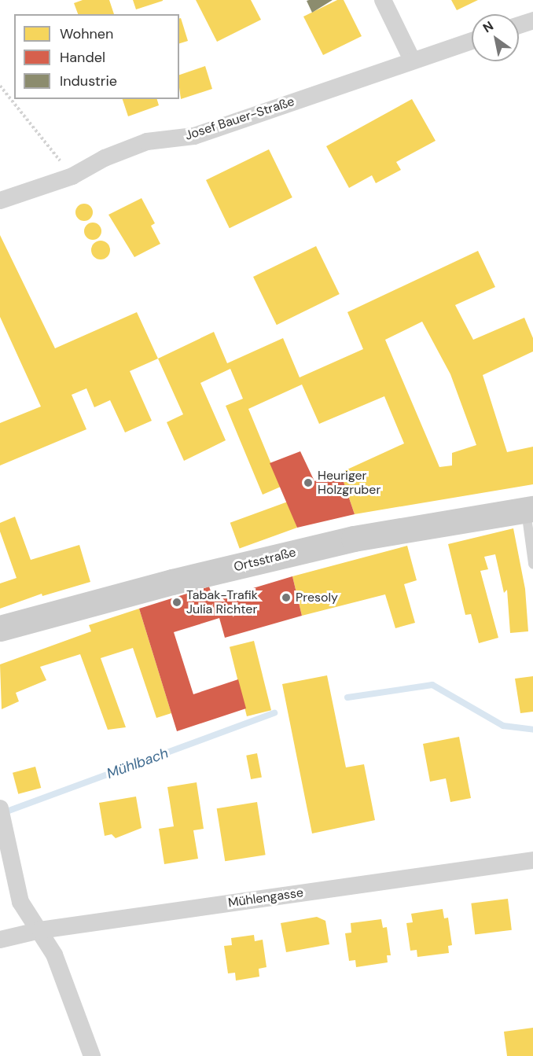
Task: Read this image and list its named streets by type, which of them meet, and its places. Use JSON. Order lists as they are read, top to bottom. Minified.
{"streets":{"street":["Josef Bauer-Straße","Ortsstraße","Mühlengasse"]},"water":["Mühlbach"],"places":["Heuriger Holzgruber","Presoly","Tabak-Trafik Julia Richter"],"legend":["Wohnen","Handel","Industrie"],"north":"top left"}
